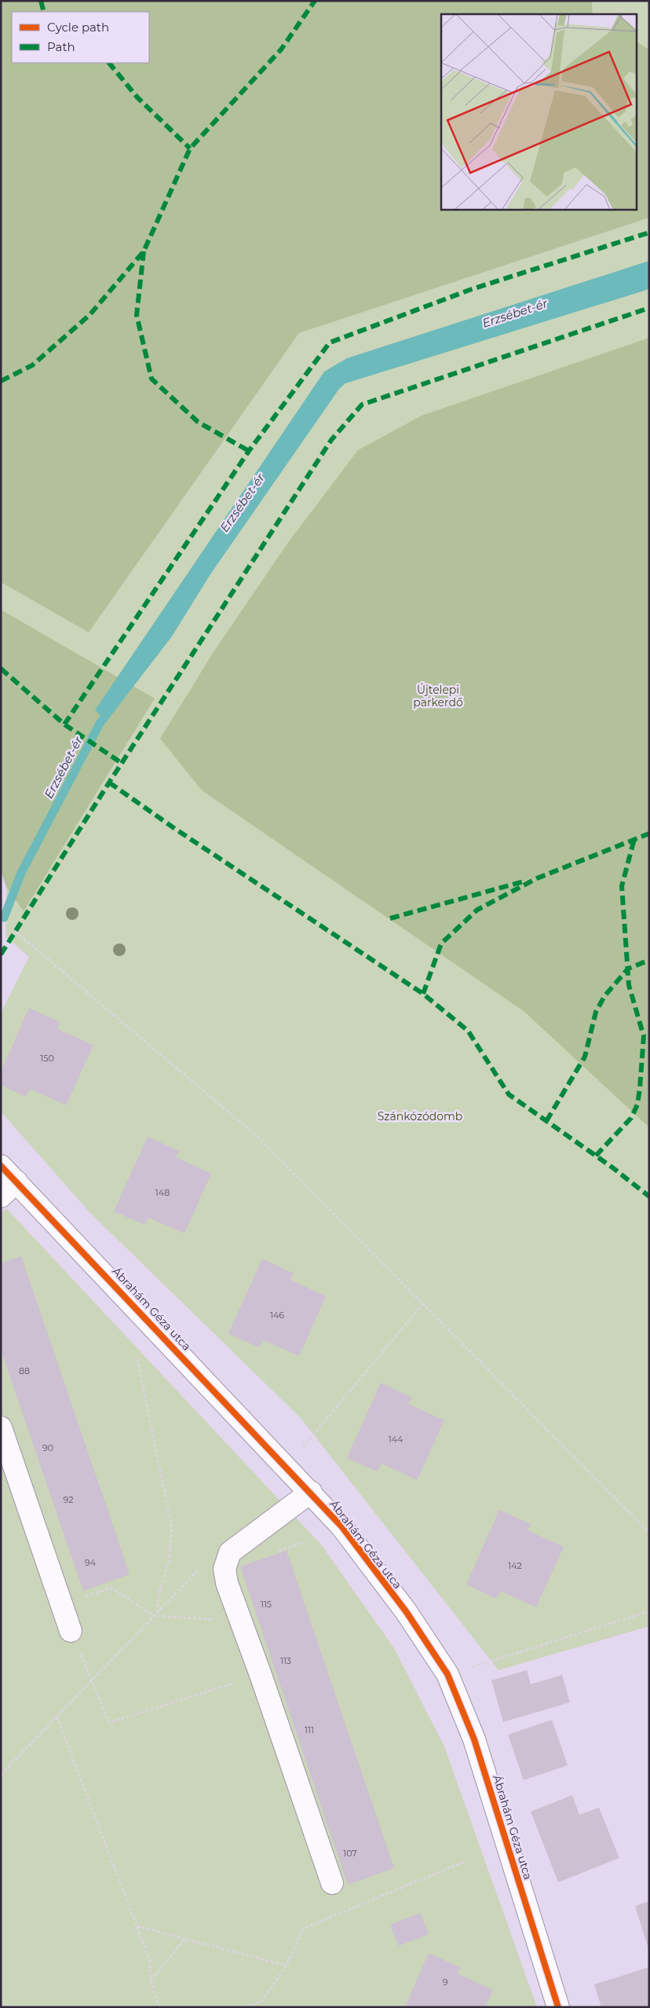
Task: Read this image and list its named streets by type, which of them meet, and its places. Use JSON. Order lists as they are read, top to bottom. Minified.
{"streets":{"street":["Ábrahám Géza utca"]},"water":["Erzsébet-ér"],"parks":["Újtelepi parkerdő","Szánkózódomb"],"house_numbers":["150","148","146","88","144","90","92","94","142","115","113","111","107","9"],"legend":["Cycle path","Path"]}
